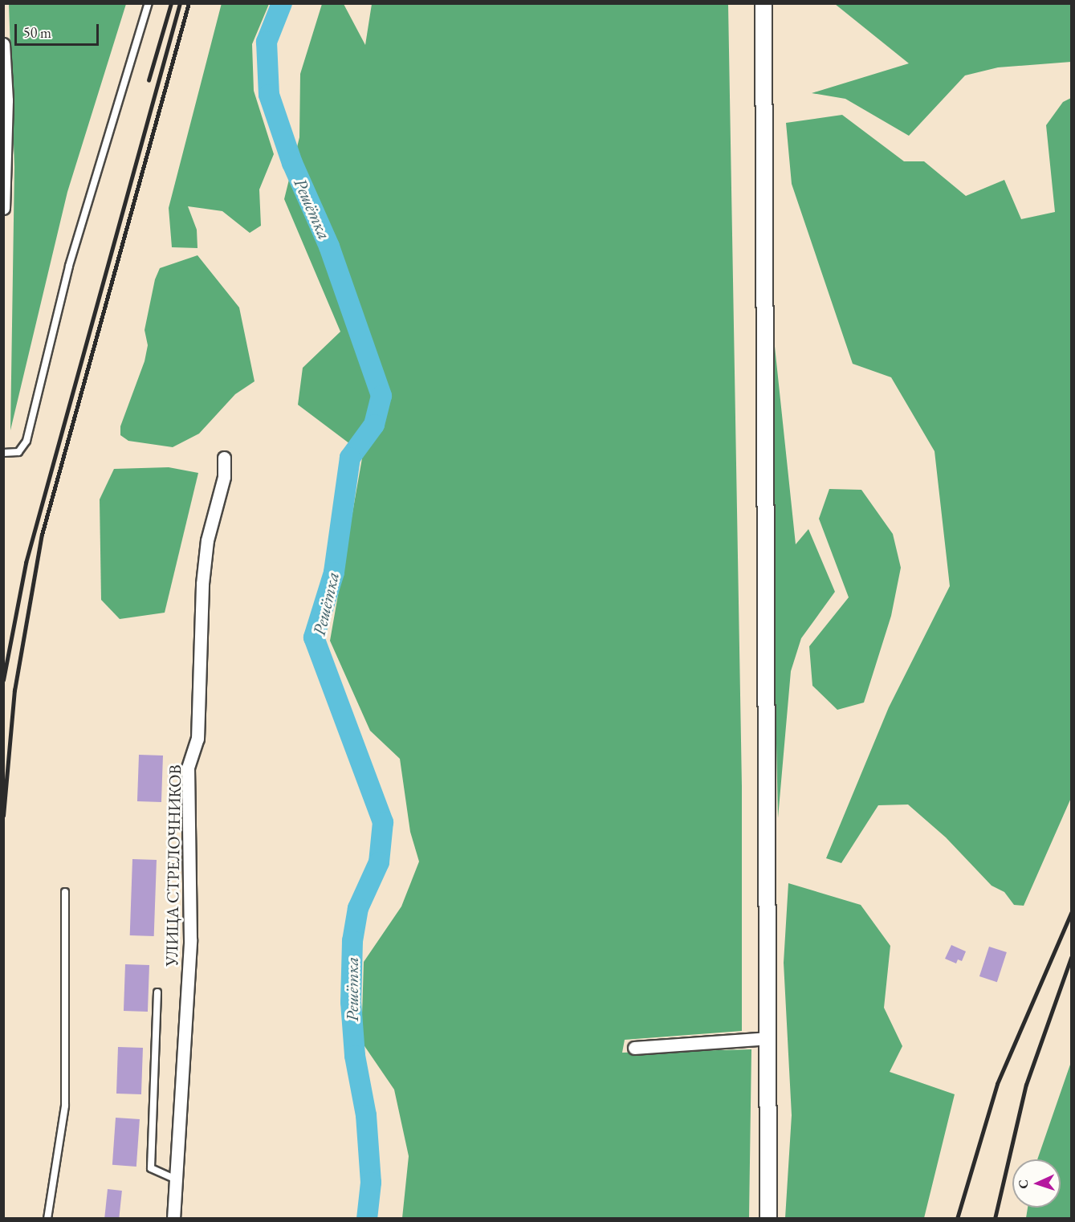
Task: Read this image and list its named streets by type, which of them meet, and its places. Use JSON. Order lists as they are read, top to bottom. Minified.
{"streets":{"street":["УЛИЦА СТРЕЛОЧНИКОВ"]},"water":["Решётка"],"scale_bar":"50 m","north":"left"}
